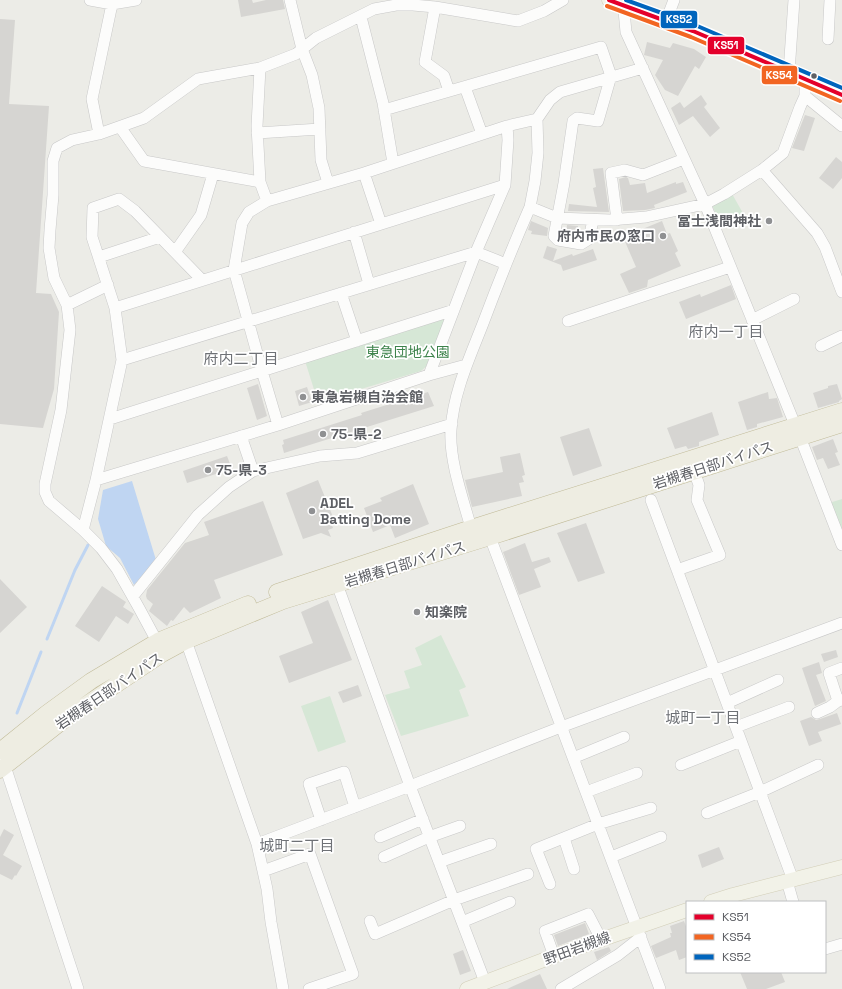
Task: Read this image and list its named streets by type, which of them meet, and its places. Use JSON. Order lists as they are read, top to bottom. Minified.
{"streets":{"highway":["岩槻春日部バイパス"],"main road":["野田岩槻線"]},"districts":["府内一丁目","府内二丁目","城町一丁目","城町二丁目"],"parks":["東急団地公園"],"places":["冨士浅間神社","府内市民の窓口","東急岩槻自治会館","75-県-2","75-県-3","ADEL Batting Dome","知楽院"],"lines":["transit line KS51","transit line KS52","transit line KS54"],"legend":["KS51","KS54","KS52"]}
